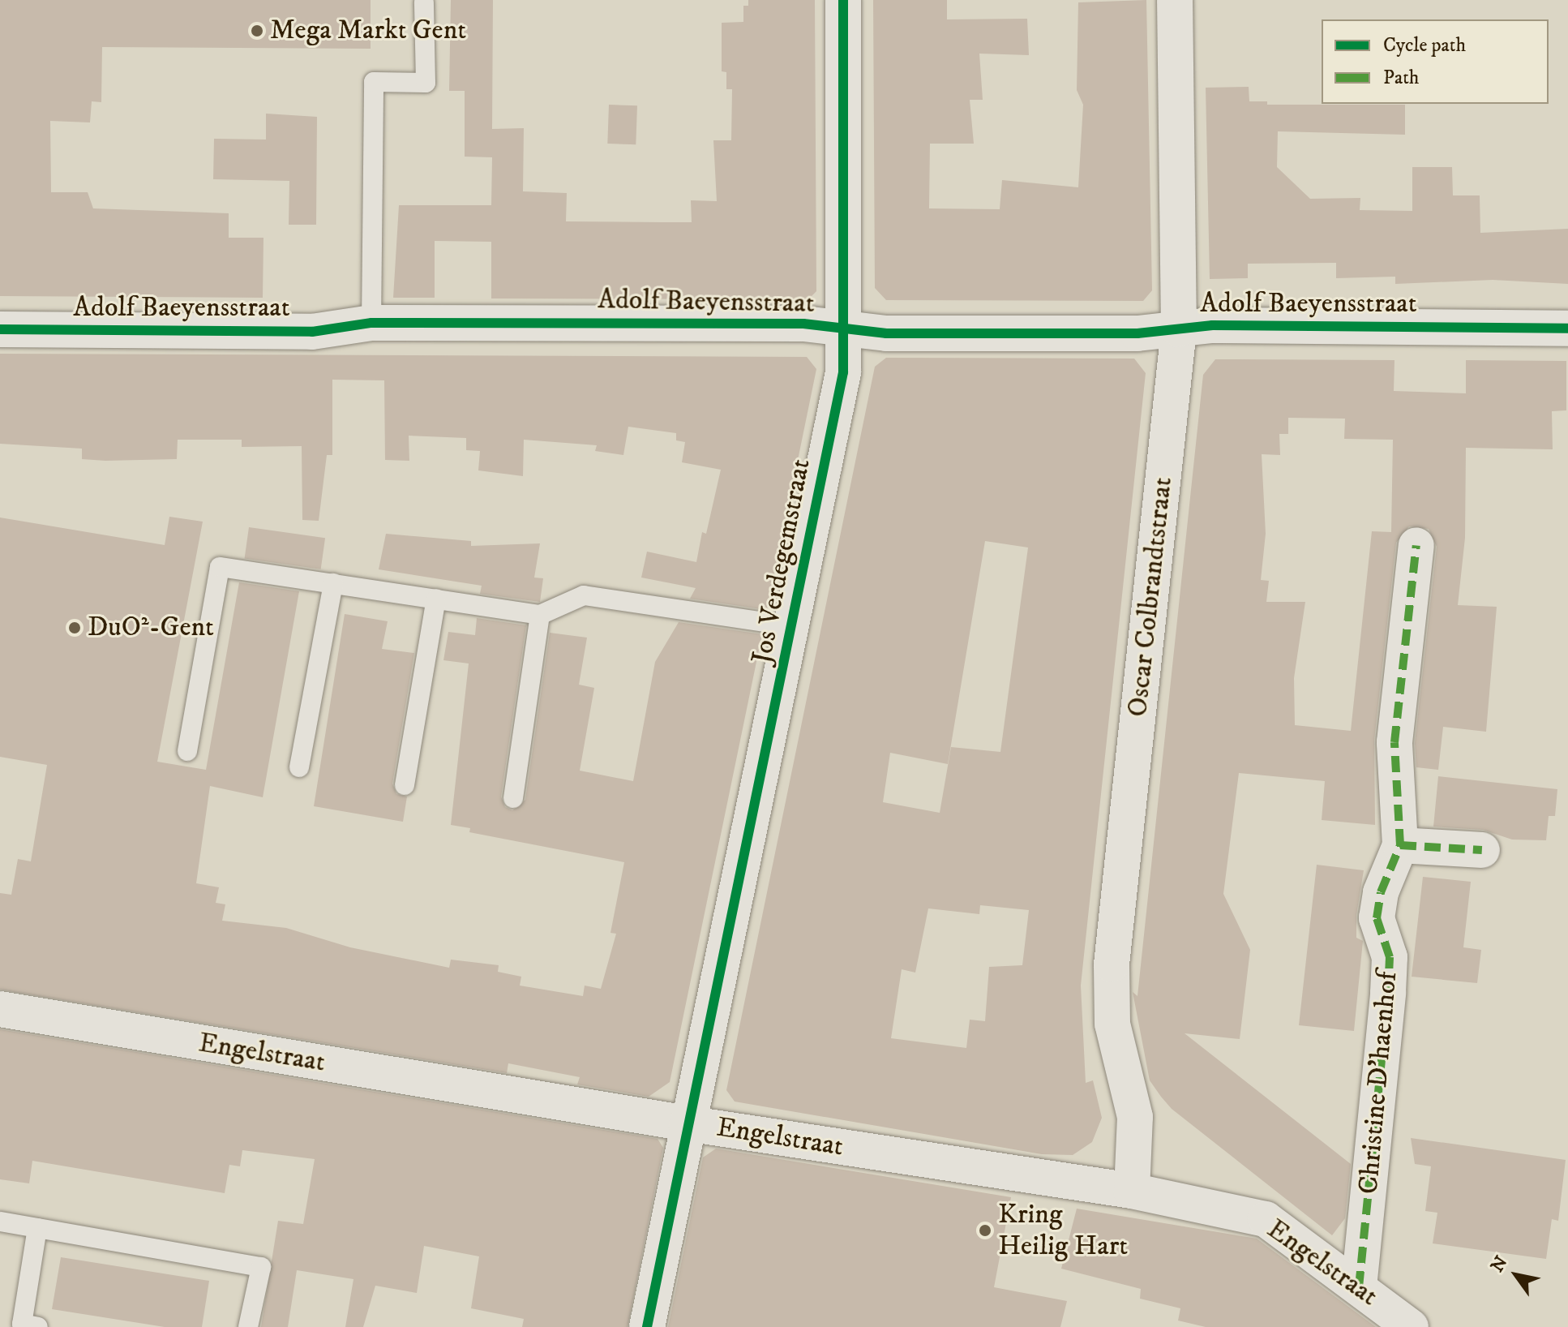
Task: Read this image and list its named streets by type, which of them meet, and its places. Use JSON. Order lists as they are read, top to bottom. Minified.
{"streets":{"street":["Adolf Baeyensstraat","Jos Verdegemstraat","Oscar Colbrandtstraat","Engelstraat","Christine D'haenhof"]},"crossings":[["Adolf Baeyensstraat","Jos Verdegemstraat"],["Adolf Baeyensstraat","Oscar Colbrandtstraat"],["Jos Verdegemstraat","Engelstraat"],["Oscar Colbrandtstraat","Engelstraat"],["Engelstraat","Christine D'haenhof"]],"places":["Mega Markt Gent","DuO²-Gent","Kring Heilig Hart"],"legend":["Cycle path","Path"],"north":"top left"}
